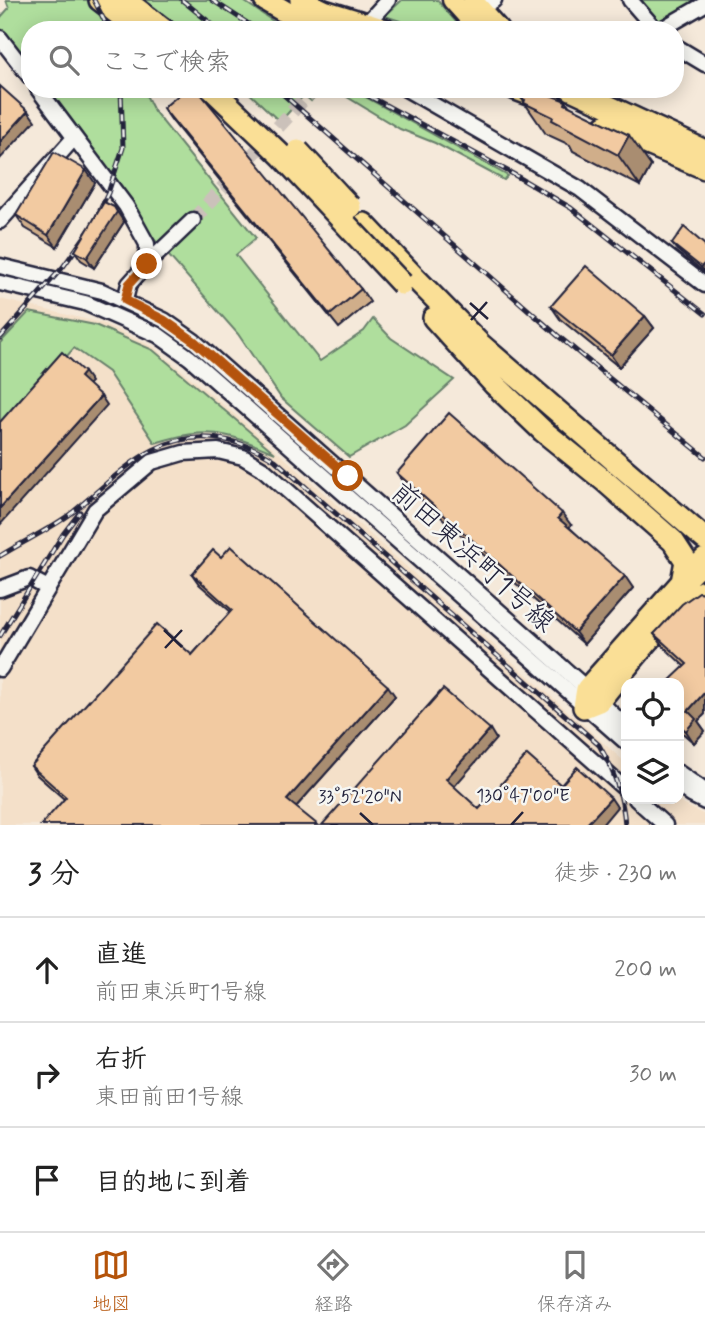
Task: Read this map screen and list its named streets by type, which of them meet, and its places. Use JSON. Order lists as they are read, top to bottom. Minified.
{"streets":{"street":["前田東浜町1号線"]},"page":{"search":"ここで検索","heading":["3 分","徒歩 · 230 m"],"list":[["直進","前田東浜町1号線","200 m"],["右折","東田前田1号線","30 m"],"目的地に到着"],"nav":["地図","経路","保存済み"]},"coordinates":["130°47'00\"E","33°52'20\"N"]}
